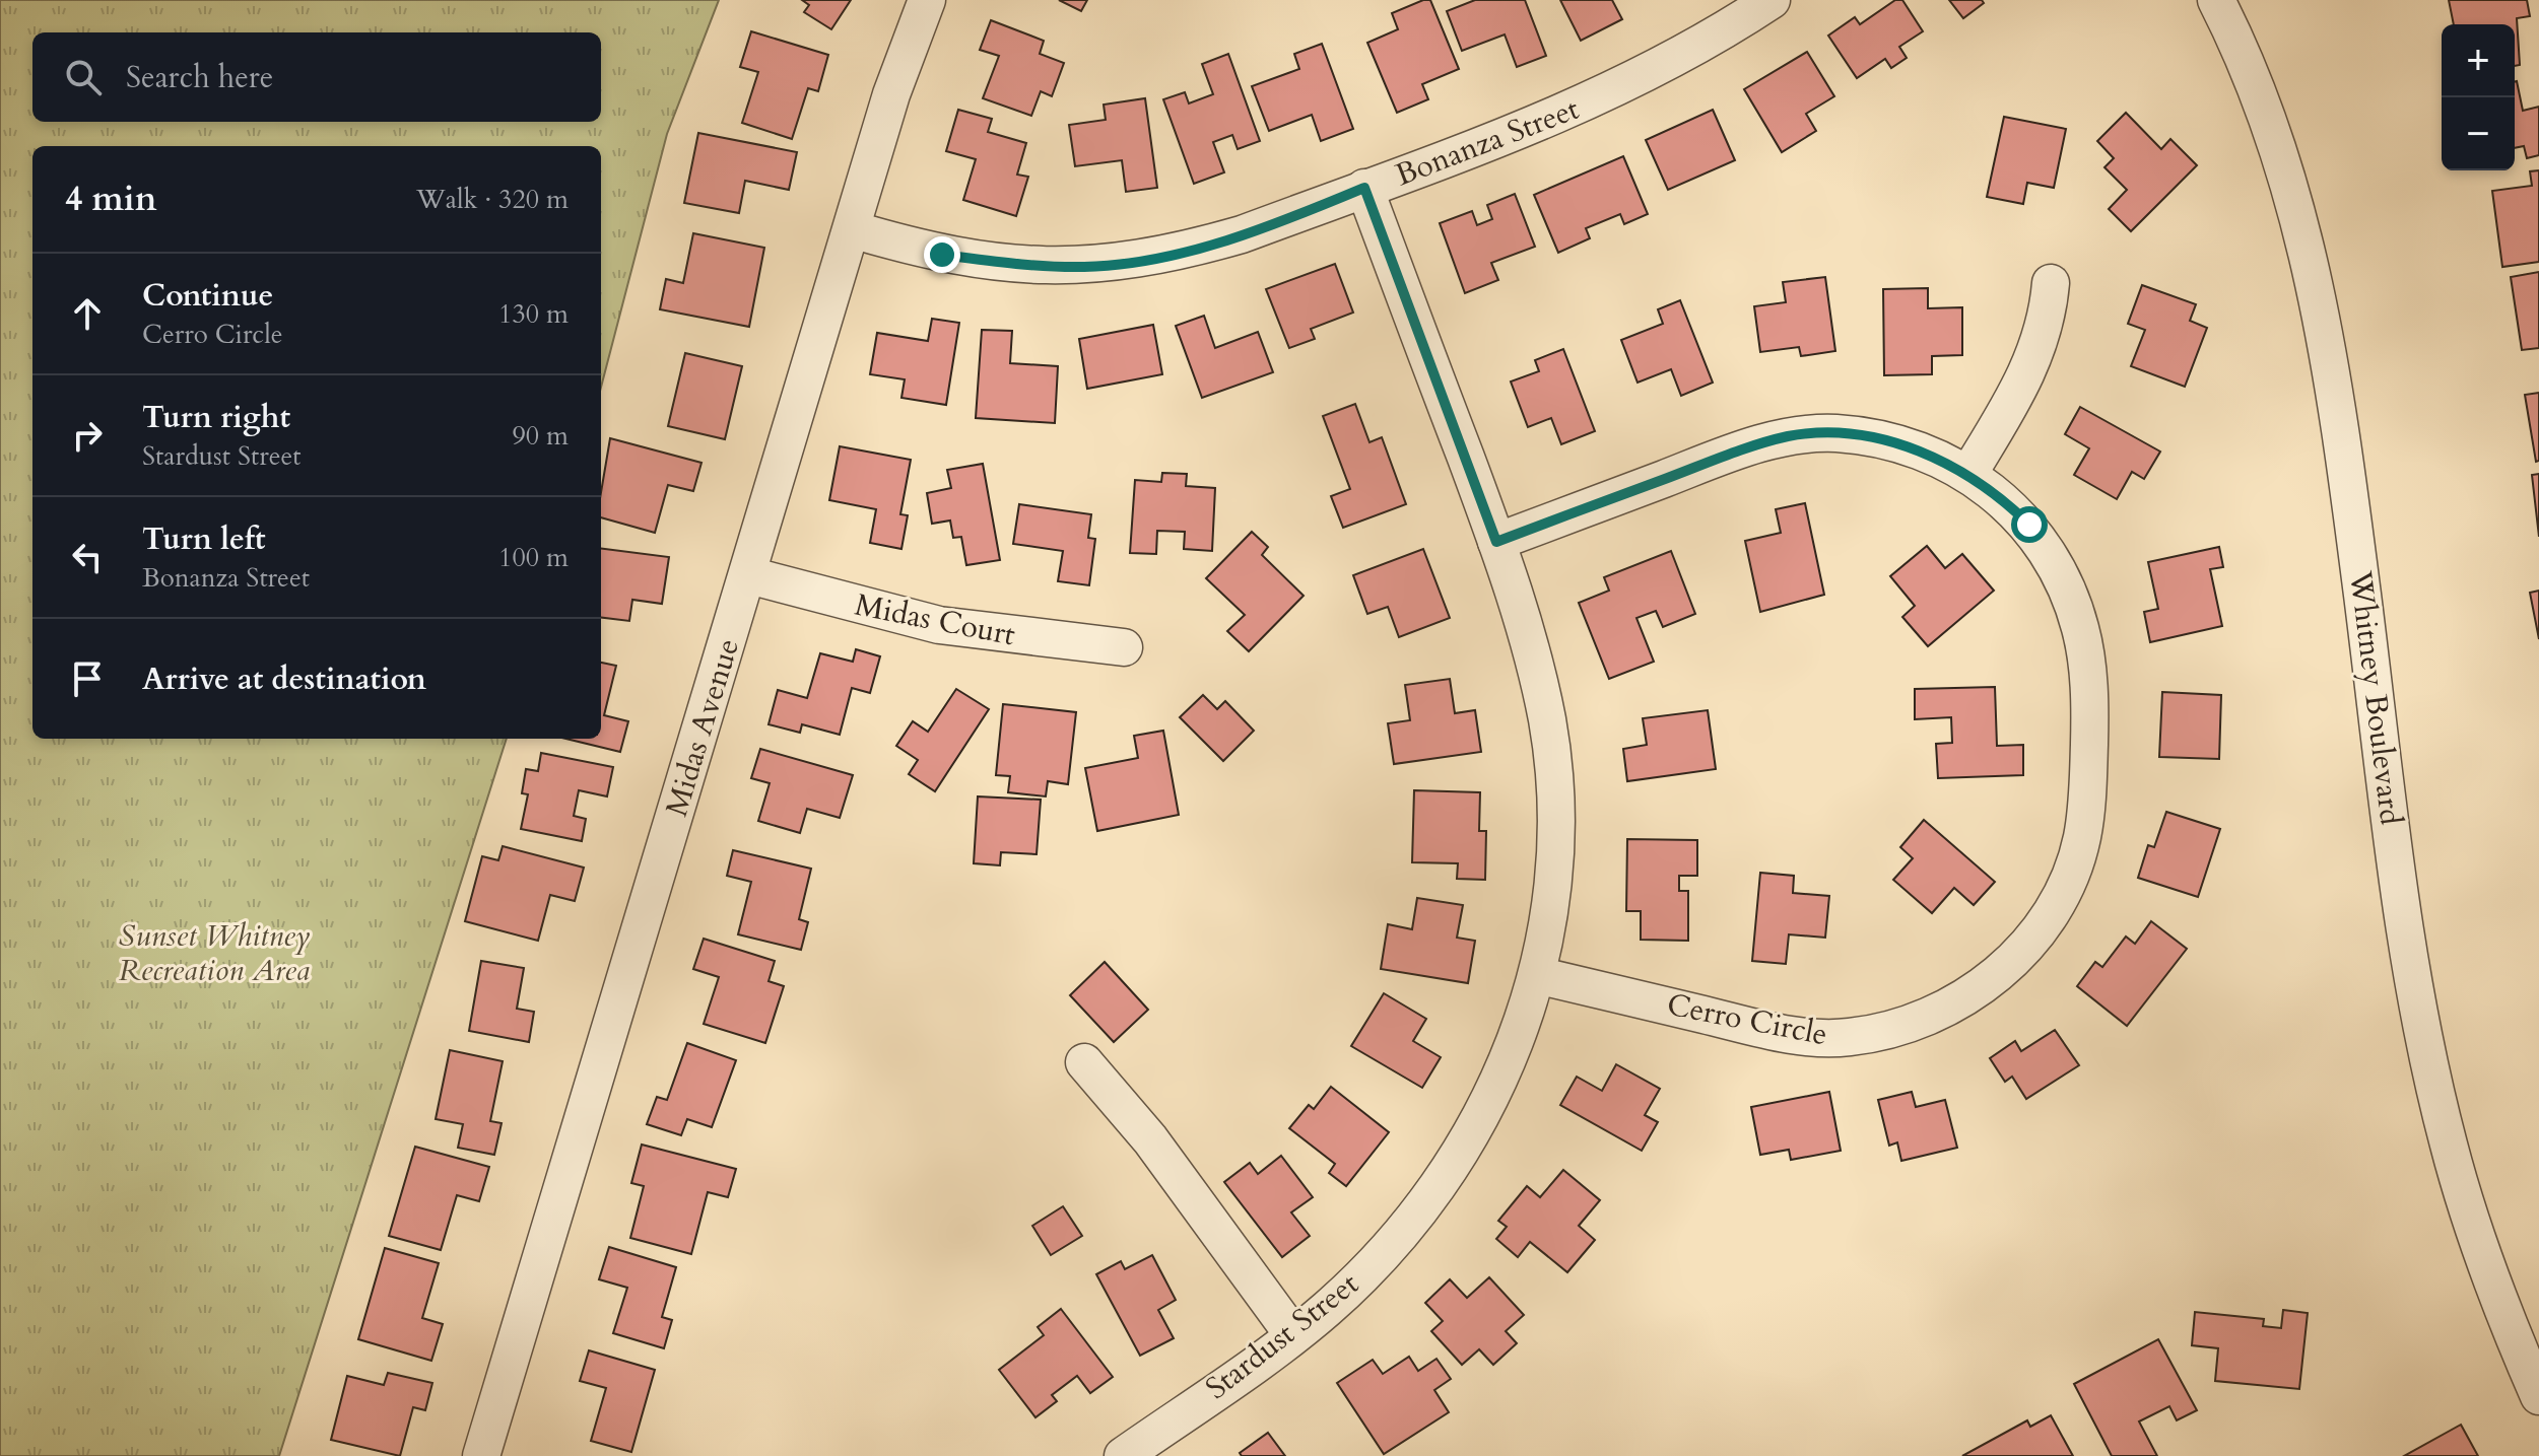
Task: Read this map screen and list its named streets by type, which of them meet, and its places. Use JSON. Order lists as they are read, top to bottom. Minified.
{"streets":{"street":["Bonanza Street","Midas Court","Whitney Boulevard","Midas Avenue","Cerro Circle","Stardust Street"]},"crossings":[["Bonanza Street","Midas Avenue"],["Bonanza Street","Stardust Street"],["Midas Court","Midas Avenue"],["Cerro Circle","Stardust Street"]],"parks":["Sunset Whitney Recreation Area"],"page":{"map_buttons":["+","−"],"search":"Search here","heading":["4 min","Walk · 320 m"],"list":[["Continue","Cerro Circle","130 m"],["Turn right","Stardust Street","90 m"],["Turn left","Bonanza Street","100 m"],"Arrive at destination"]}}
